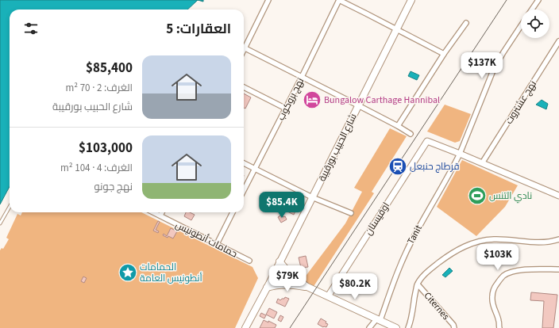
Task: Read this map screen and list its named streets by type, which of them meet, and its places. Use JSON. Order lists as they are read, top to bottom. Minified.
{"streets":{"main road":["شارع الحبيب بورقيبة"],"street":["نهج بروكوب","نهج عشتروت","اوقيستان","Tanit","حمامات أنطونيس","Citernes"]},"crossings":[["اوقيستان","Tanit"]],"places":{"hotel":["Bungalow Carthage Hannibal"],"station":["قرطاج حنبعل"],"sports":["نادي التنس"],"place":["الحمامات أنطونيس العامة"]},"page":{"heading":"العقارات: 5","list":[{"name":"$85,400","note":"الغرف: 2 · 70 m² · شارع الحبيب بورقيبة"},{"name":"$103,000","note":"الغرف: 4 · 104 m² · نهج جونو"}],"price":["$137K","$85.4K","$103K","$79K","$80.2K"]}}
